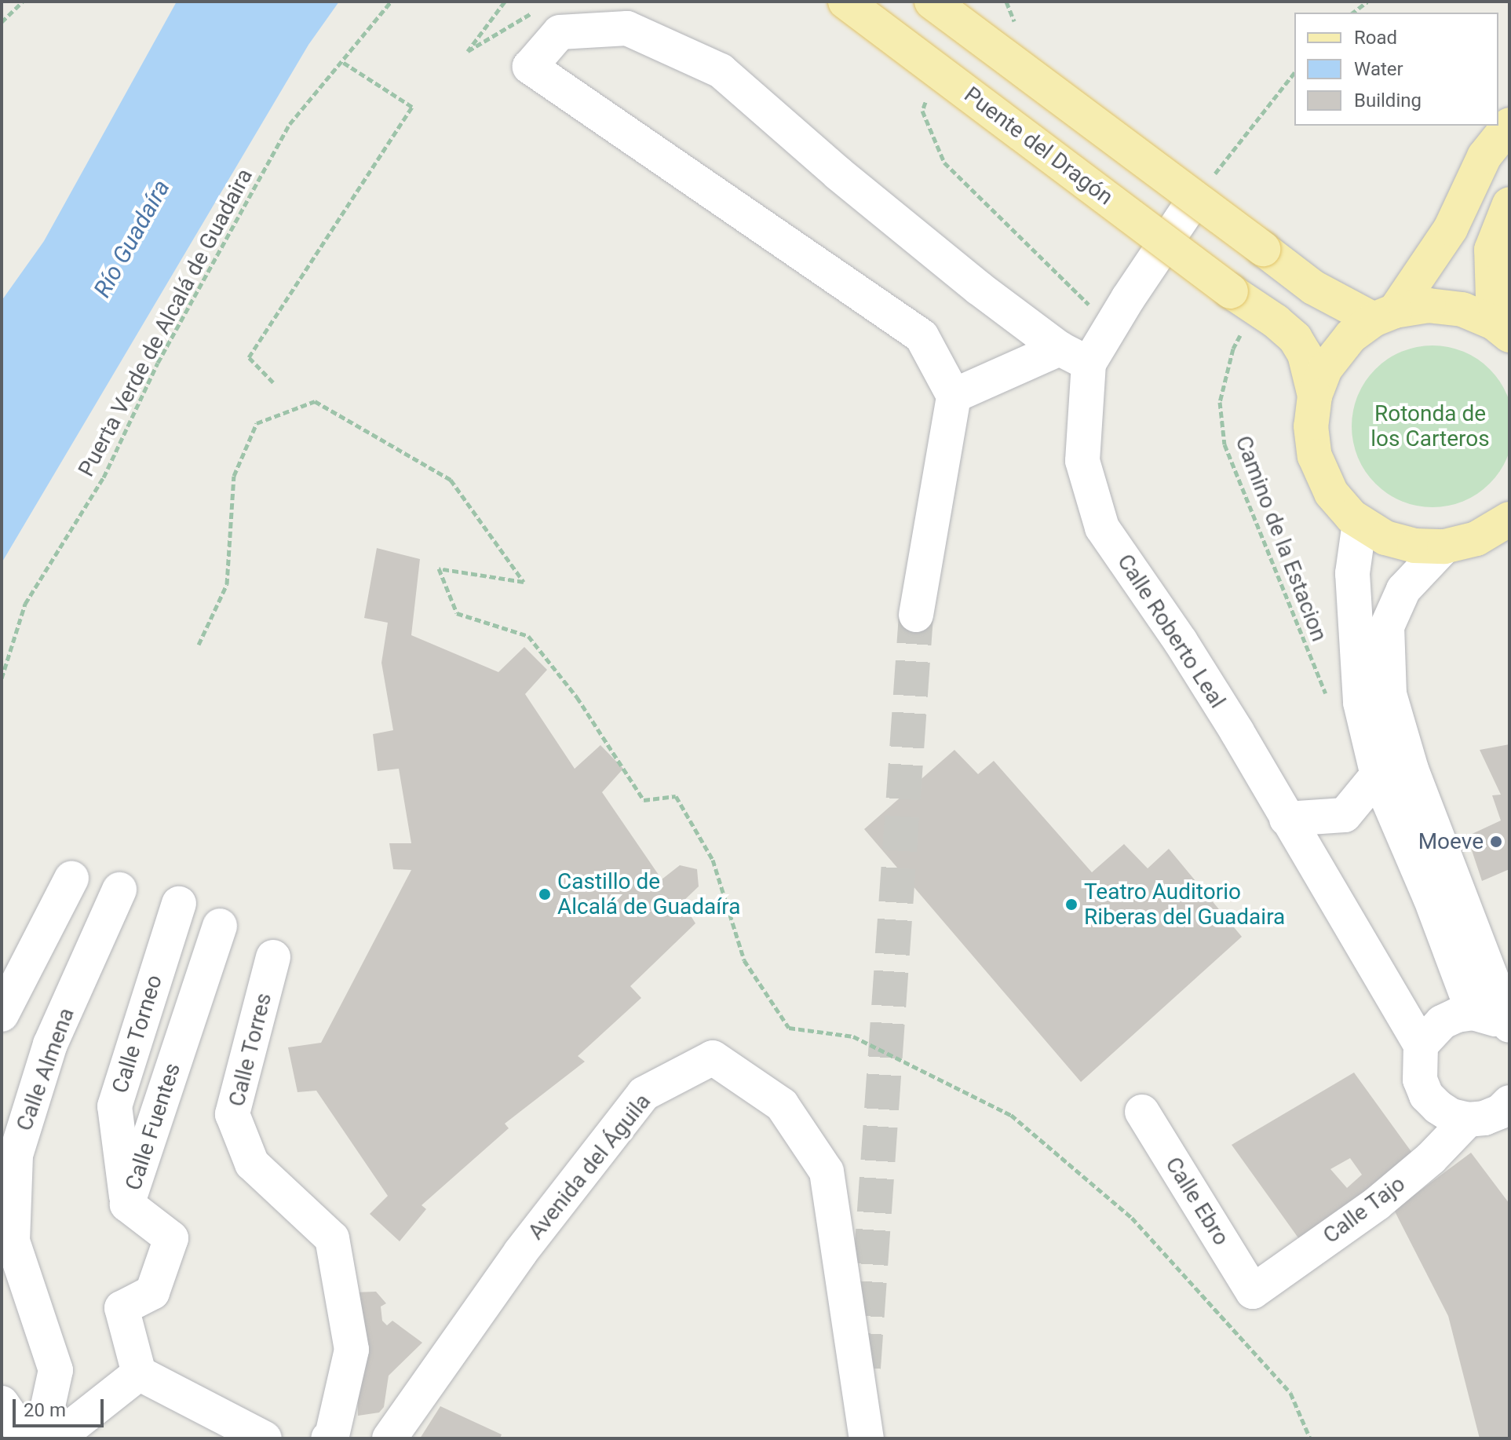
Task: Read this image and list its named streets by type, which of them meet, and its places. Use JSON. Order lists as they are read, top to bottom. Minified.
{"streets":{"main road":["Puente del Dragón"],"street":["Calle Roberto Leal","Calle Torneo","Calle Torres","Calle Almena","Calle Fuentes","Avenida del Águila","Calle Ebro","Calle Tajo"],"path":["Puerta Verde de Alcalá de Guadaira","Camino de la Estacion"]},"crossings":[["Puente del Dragón","Camino de la Estacion"],["Calle Torneo","Calle Fuentes"],["Calle Ebro","Calle Tajo"]],"water":["Río Guadaíra"],"parks":["Rotonda de los Carteros"],"places":["Moeve","Castillo de Alcalá de Guadaíra","Teatro Auditorio Riberas del Guadaira"],"legend":["Road","Water","Building"],"scale_bar":"20 m"}
